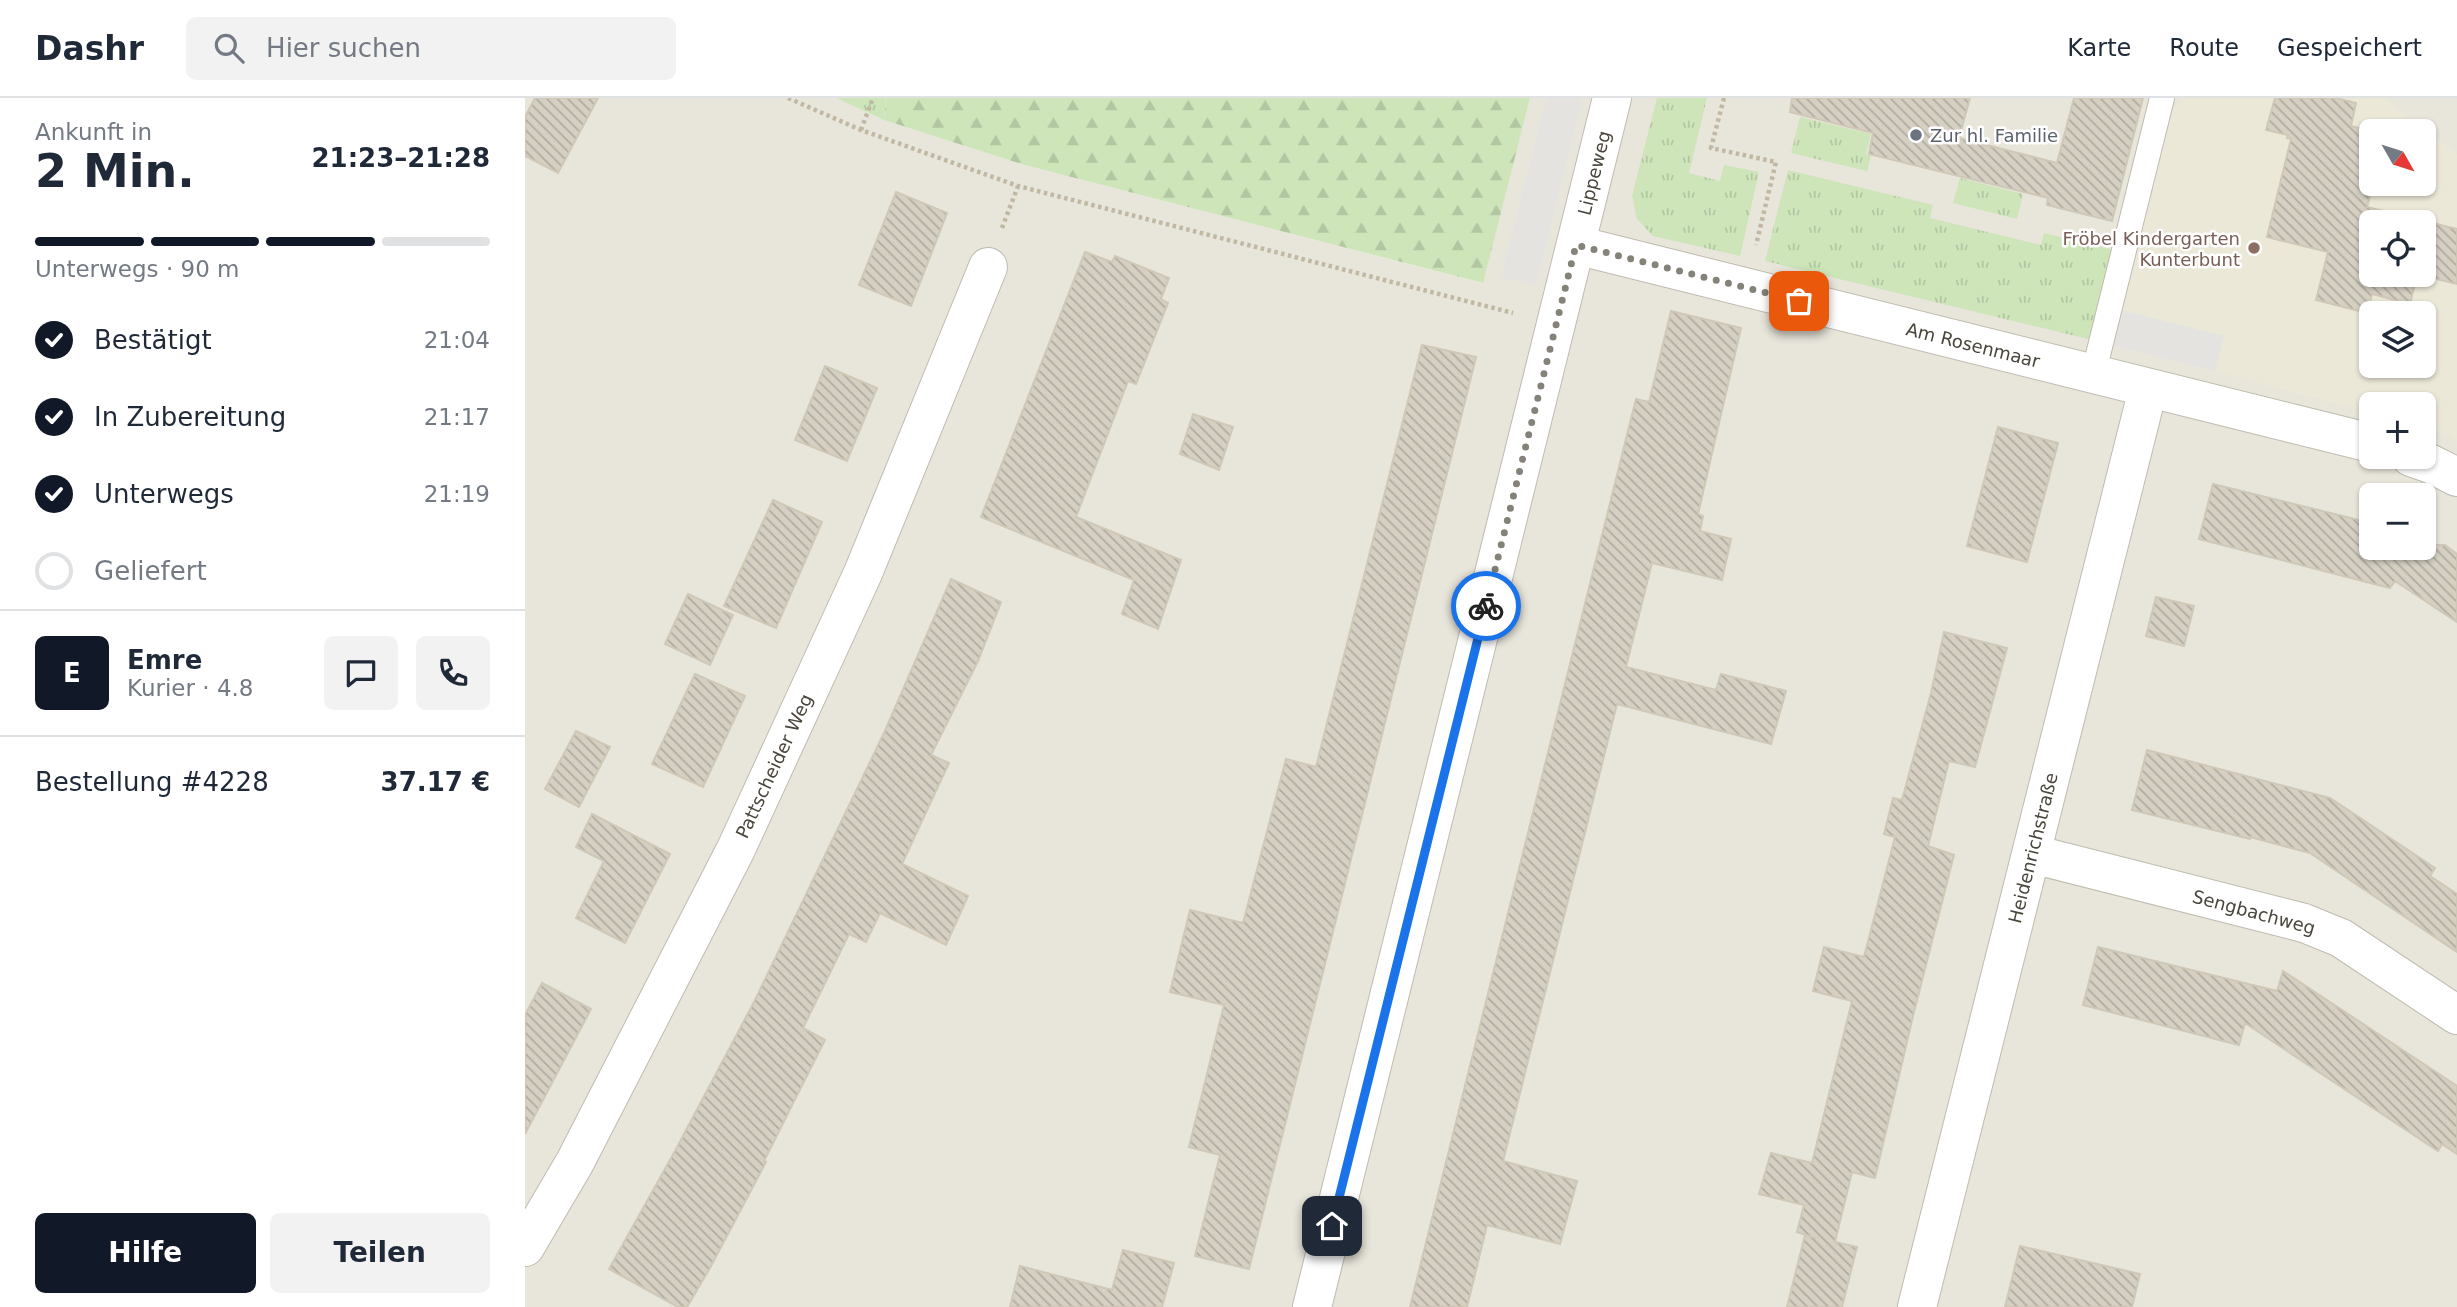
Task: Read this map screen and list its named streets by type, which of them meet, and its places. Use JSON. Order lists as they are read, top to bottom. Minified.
{"streets":{"street":["Lippeweg","Am Rosenmaar","Pattscheider Weg","Heidenrichstraße","Sengbachweg"]},"crossings":[["Lippeweg","Am Rosenmaar"],["Am Rosenmaar","Heidenrichstraße"],["Heidenrichstraße","Sengbachweg"]],"places":["Zur hl. Familie","Fröbel Kindergarten Kunterbunt"],"north":"bottom right","page":{"header":"Dashr","search":"Hier suchen","nav":["Karte","Route","Gespeichert"],"heading":["2 Min.","Ankunft in","21:23–21:28"],"panel":["Emre","Kurier · 4.8","Bestellung #4228","37.17 €"],"map_buttons":["+","−"],"bar":"Unterwegs · 90 m","list":[["Bestätigt","21:04"],["In Zubereitung","21:17"],["Unterwegs","21:19"],"Geliefert"],"round":"E","buttons":["Hilfe","Teilen"]}}
